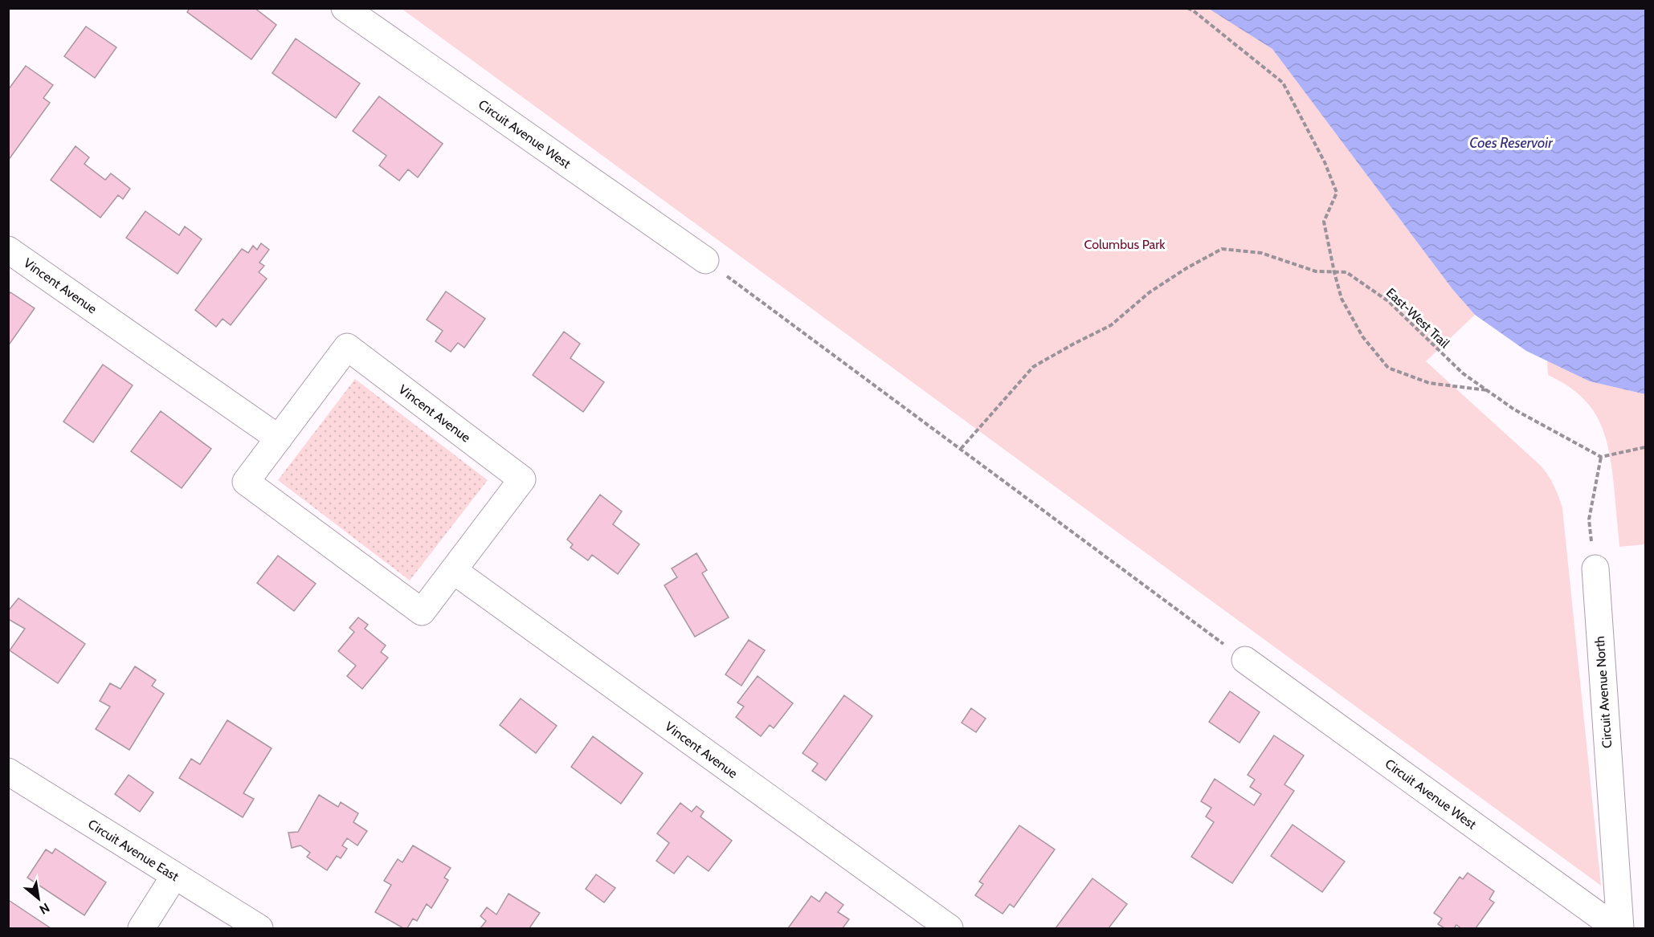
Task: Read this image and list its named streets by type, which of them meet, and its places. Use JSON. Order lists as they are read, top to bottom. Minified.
{"streets":{"street":["Circuit Avenue West","Vincent Avenue","Circuit Avenue North","Circuit Avenue East"],"path":["East-West Trail"]},"crossings":[["Circuit Avenue West","Circuit Avenue North"]],"water":["Coes Reservoir"],"parks":["Columbus Park"],"north":"bottom right"}
